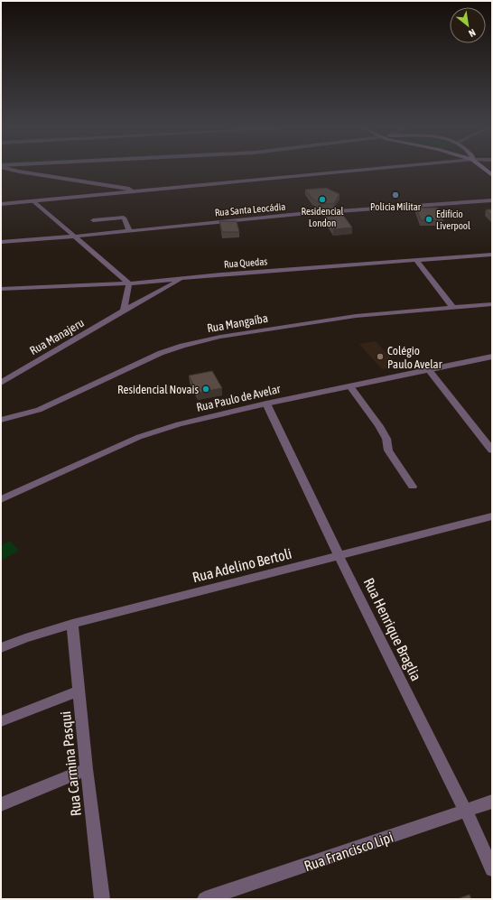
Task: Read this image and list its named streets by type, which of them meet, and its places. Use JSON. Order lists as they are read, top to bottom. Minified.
{"streets":{"street":["Rua Santa Leocádia","Rua Quedas","Rua Mangaíba","Rua Manajeru","Rua Paulo de Avelar","Rua Adelino Bertoli","Rua Henrique Braglia","Rua Carmina Pasqui","Rua Francisco Lipi"]},"crossings":[["Rua Quedas","Rua Manajeru"],["Rua Paulo de Avelar","Rua Henrique Braglia"],["Rua Adelino Bertoli","Rua Henrique Braglia"],["Rua Adelino Bertoli","Rua Carmina Pasqui"],["Rua Henrique Braglia","Rua Francisco Lipi"]],"places":["Polícia Militar","Residencial London","Edifício Liverpool","Colégio Paulo Avelar","Residencial Novais"],"north":"bottom right"}
